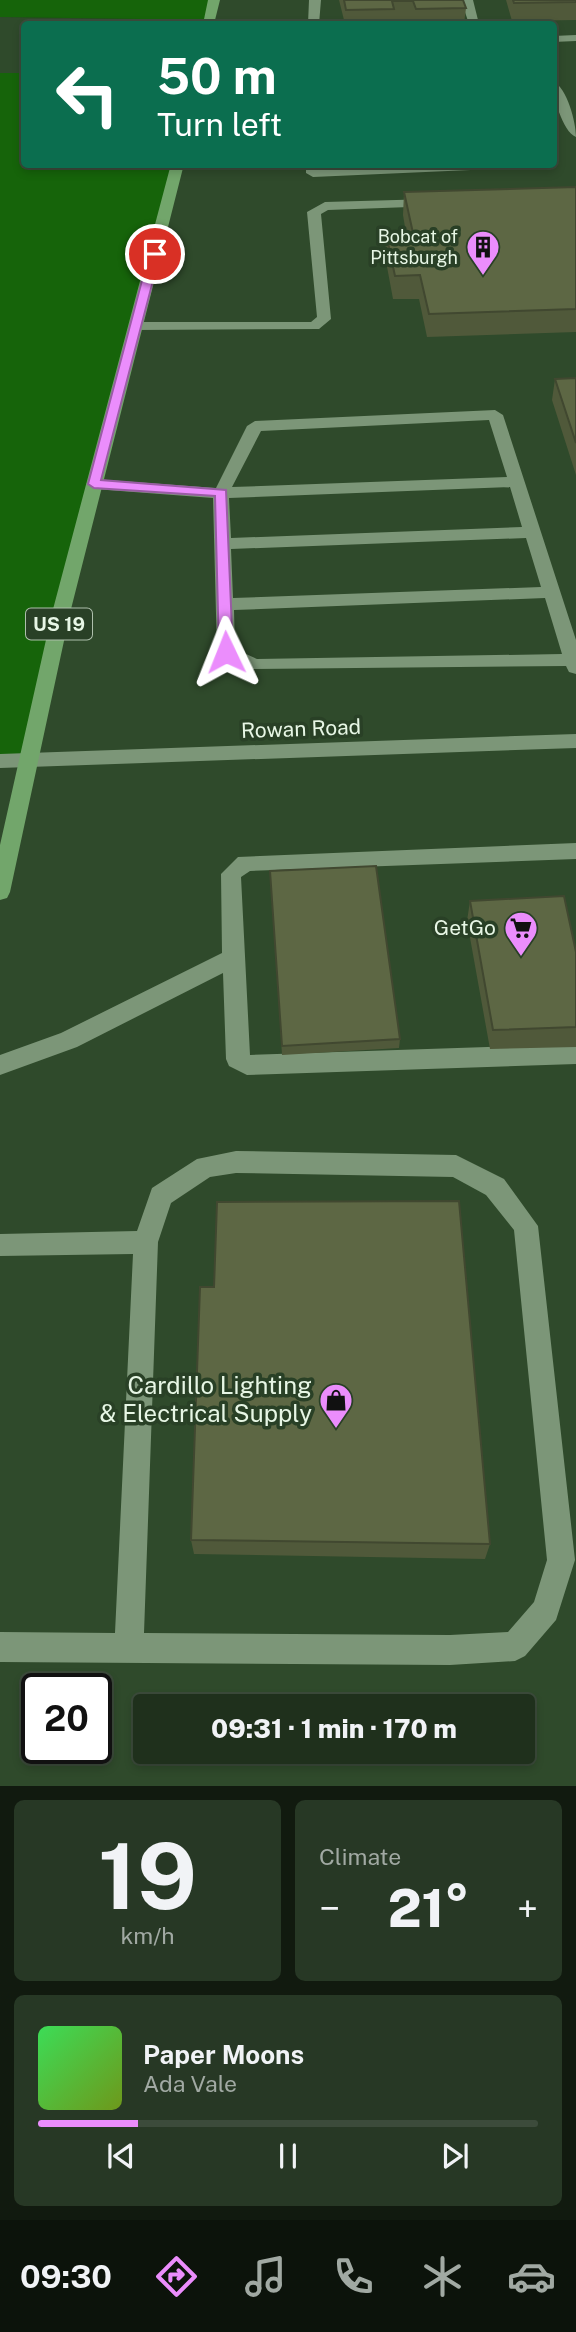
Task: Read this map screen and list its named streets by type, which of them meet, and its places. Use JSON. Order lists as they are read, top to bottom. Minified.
{"streets":{"main road":["US 19"],"street":["Rowan Road"]},"crossings":[["US 19","Rowan Road"]],"places":{"building":["Bobcat of Pittsburgh"],"supermarket":["GetGo"],"shop":["Cardillo Lighting & Electrical Supply"]},"page":{"turn":["50 m","Turn left"],"limit":"20","trip":"09:31 · 1 min · 170 m","tile":[["19","km/h"],"Climate"],"heat":["−","21°","+"],"song":["Paper Moons","Ada Vale"],"tabs":"09:30"}}
